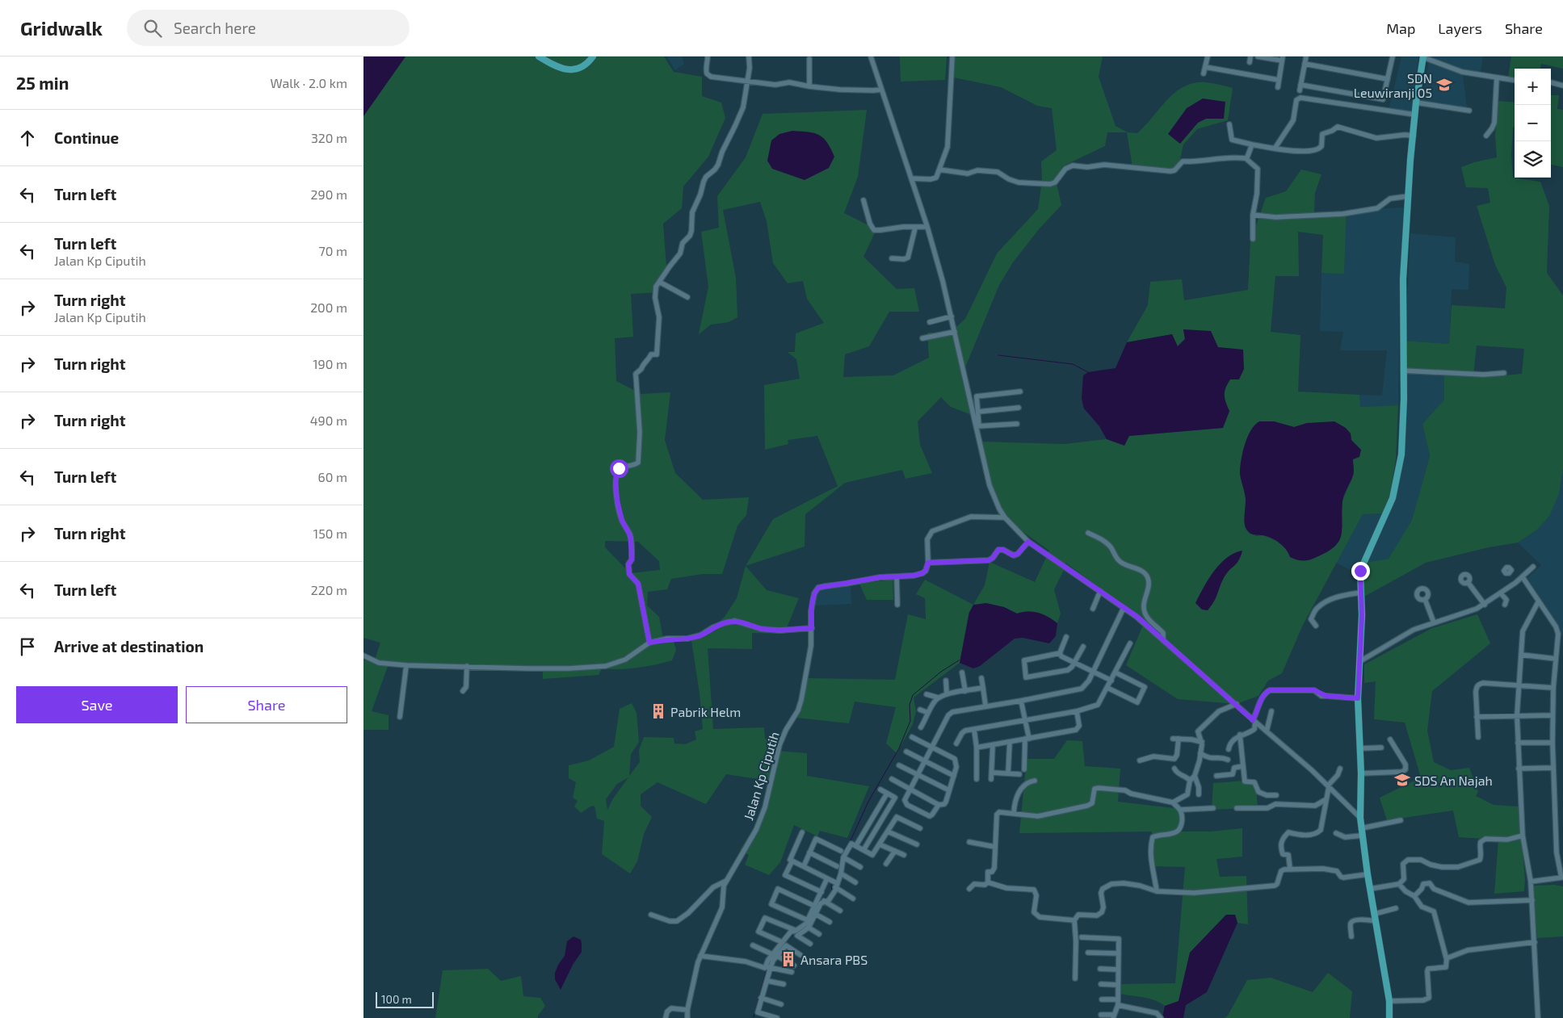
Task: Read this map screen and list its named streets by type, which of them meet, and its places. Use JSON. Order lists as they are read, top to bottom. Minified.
{"streets":{"street":["Jalan Kp Ciputih"]},"places":{"school or university":["SDN Leuwiranji 05","SDS An Najah"],"building":["Pabrik Helm","Ansara PBS"]},"scale_bar":"100 m","page":{"header":"Gridwalk","search":"Search here","nav":["Map","Layers","Share"],"heading":["25 min","Walk · 2.0 km"],"map_buttons":["+","−"],"list":[["Continue","320 m"],["Turn left","290 m"],["Turn left","Jalan Kp Ciputih","70 m"],["Turn right","Jalan Kp Ciputih","200 m"],["Turn right","190 m"],["Turn right","490 m"],["Turn left","60 m"],["Turn right","150 m"],["Turn left","220 m"],"Arrive at destination"],"buttons":["Save","Share"],"scale":"100 m"}}
